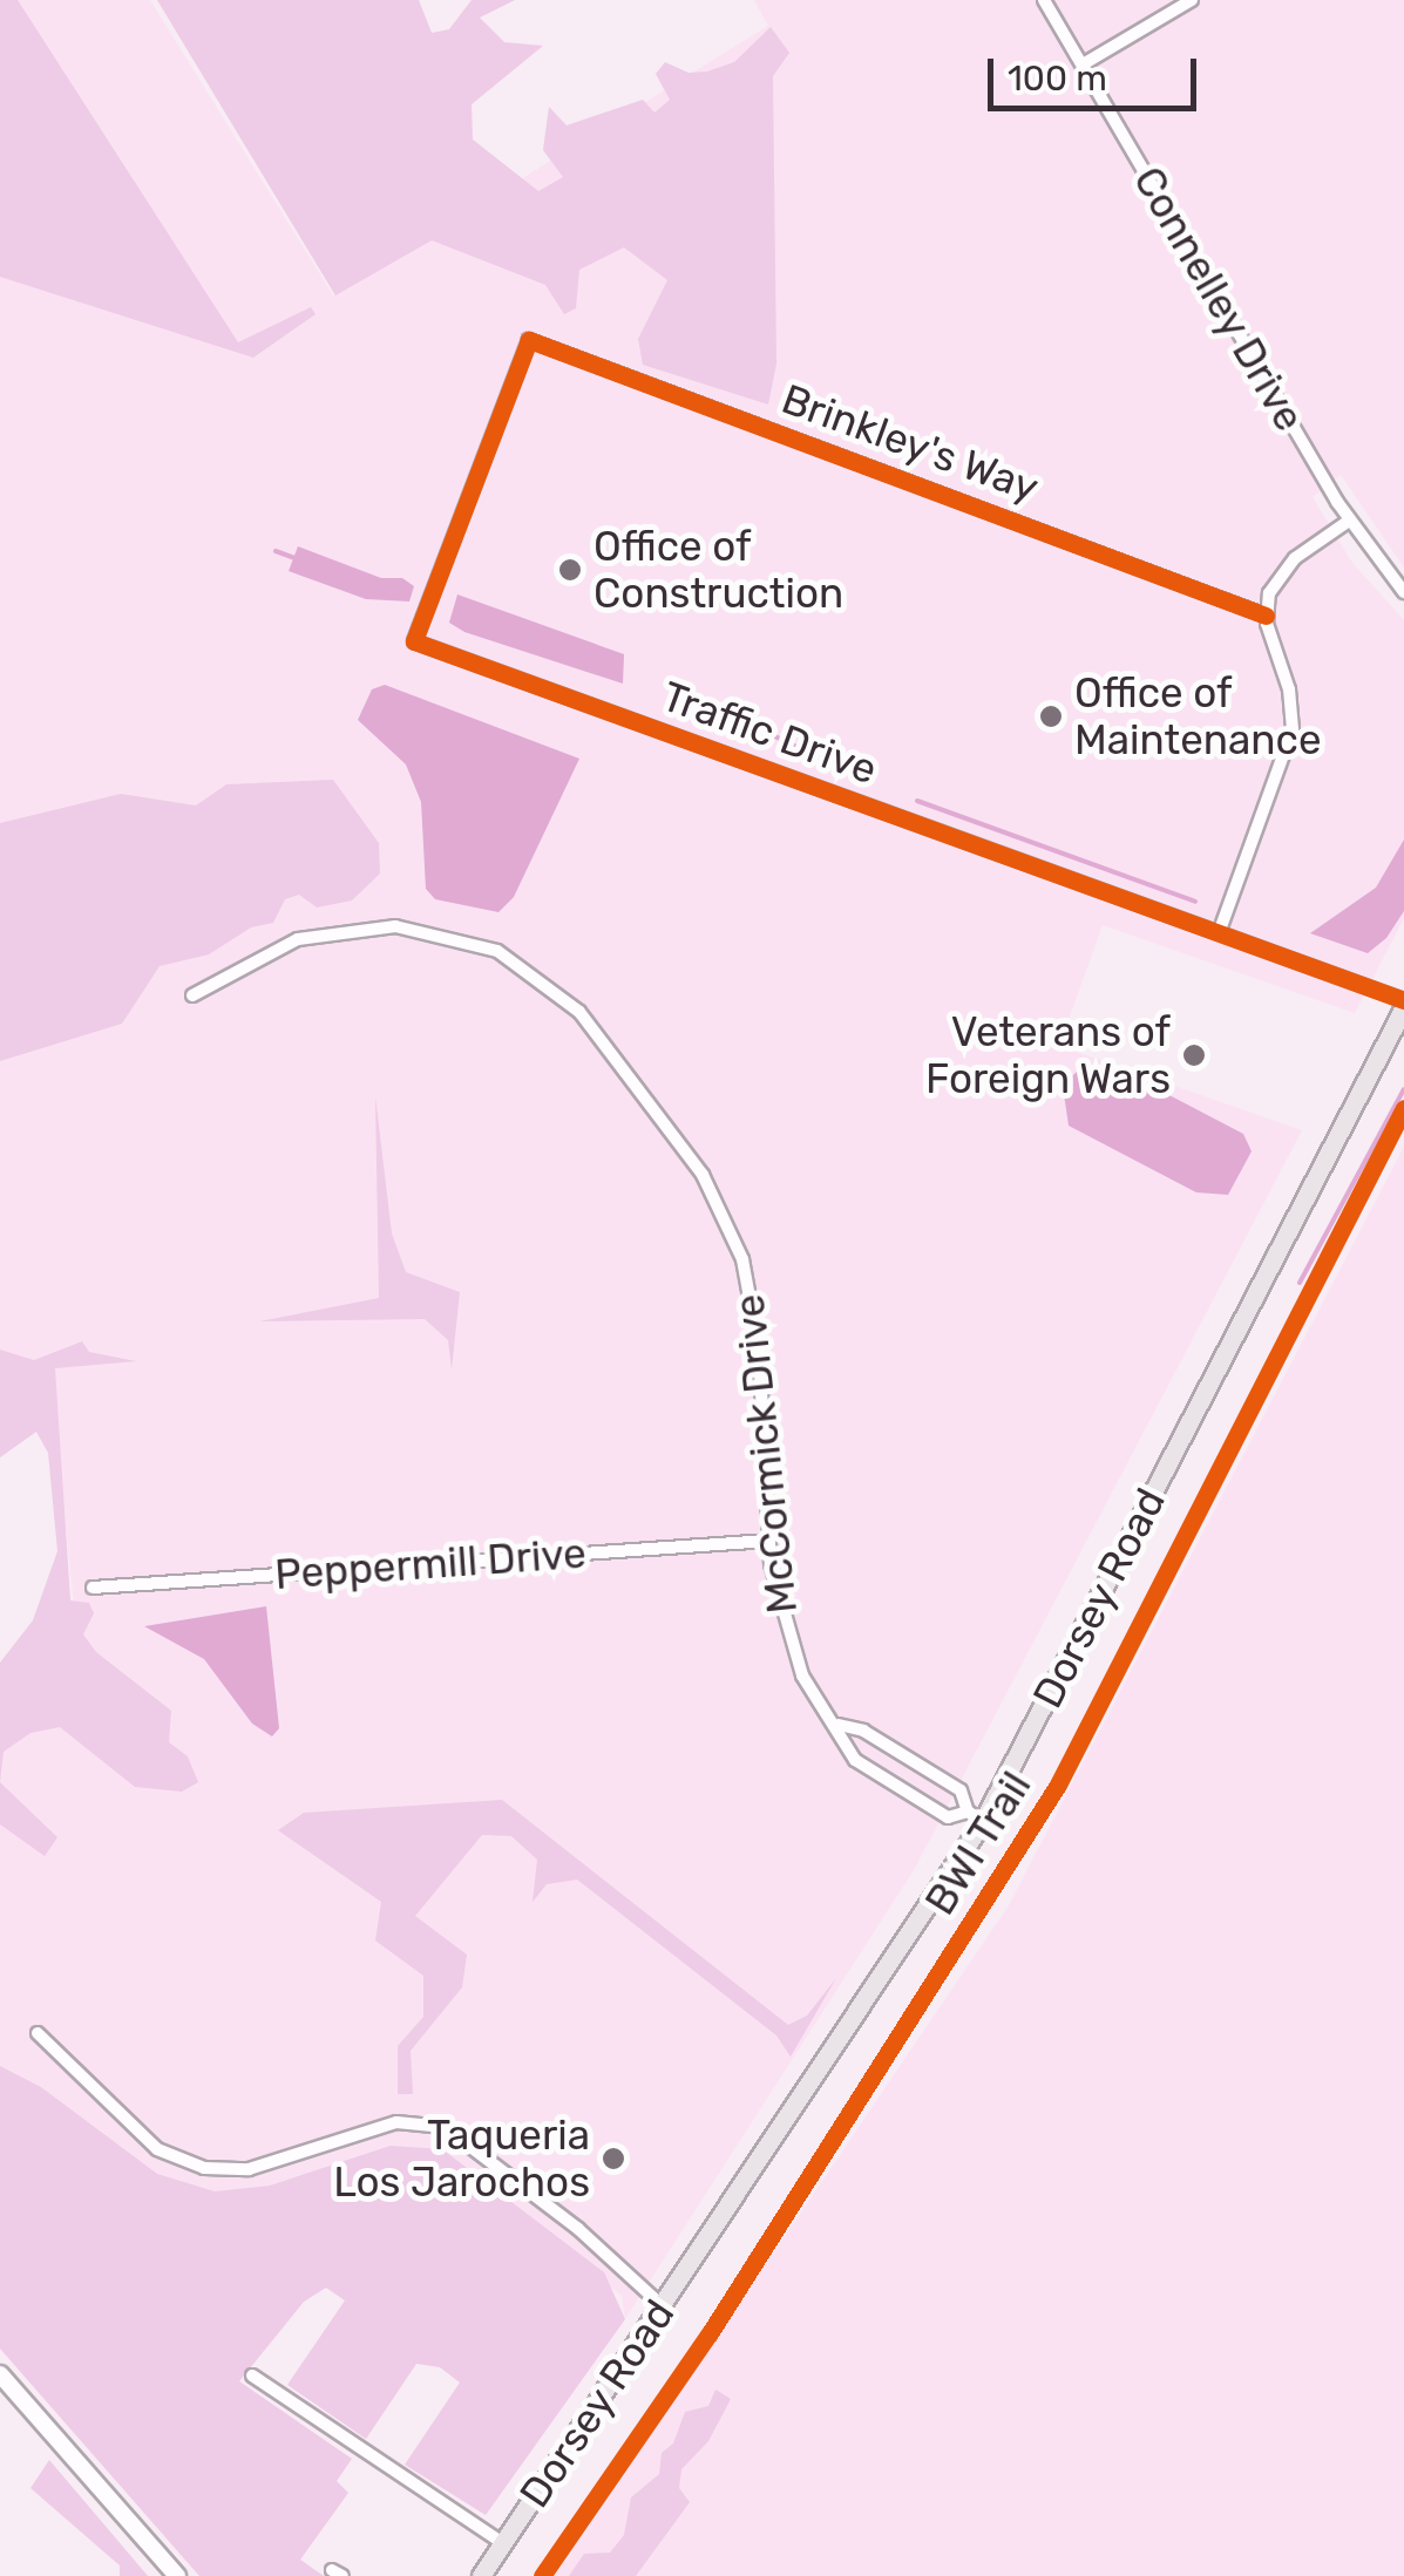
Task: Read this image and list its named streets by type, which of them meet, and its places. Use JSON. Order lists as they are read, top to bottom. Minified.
{"streets":{"main road":["Dorsey Road"],"street":["Connelley Drive","Brinkley's Way","Traffic Drive","McCormick Drive","Peppermill Drive"],"cycle path":["BWI Trail"]},"crossings":[["Brinkley's Way","Traffic Drive"],["Traffic Drive","Dorsey Road"],["McCormick Drive","Peppermill Drive"],["McCormick Drive","Dorsey Road"]],"places":["Office of Construction","Office of Maintenance","Veterans of Foreign Wars","Taqueria Los Jarochos"],"scale_bar":"100 m"}
